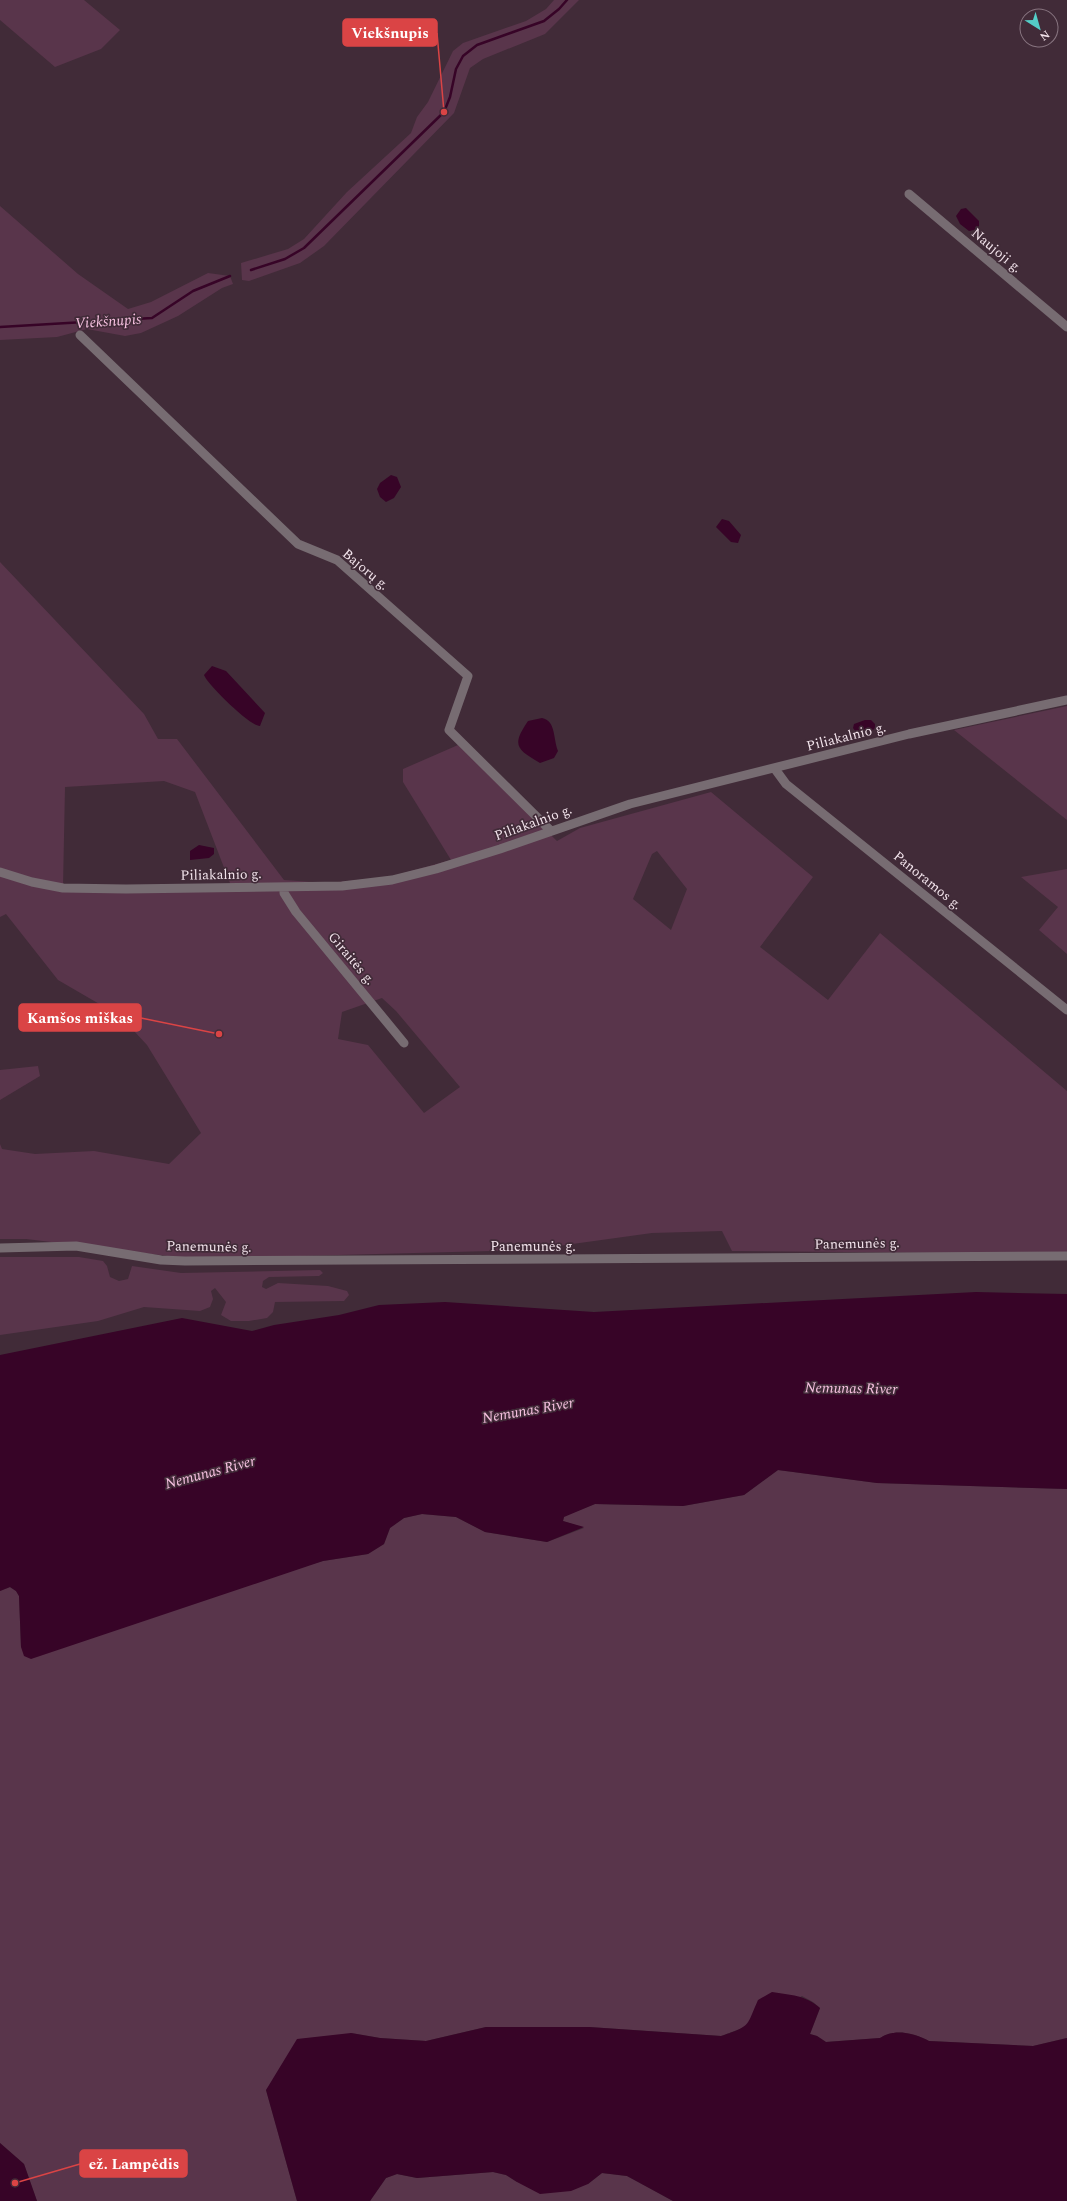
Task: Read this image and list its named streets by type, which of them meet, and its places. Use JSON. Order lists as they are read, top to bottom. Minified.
{"streets":{"street":["Naujoji g.","Bajorų g.","Piliakalnio g.","Panoramos g.","Giraitės g.","Panemunės g."]},"crossings":[["Bajorų g.","Piliakalnio g."],["Piliakalnio g.","Panoramos g."],["Piliakalnio g.","Giraitės g."]],"water":["Viekšnupis","Nemunas River"],"places":["Viekšnupis","Kamšos miškas","ež. Lampėdis"],"north":"bottom right"}
